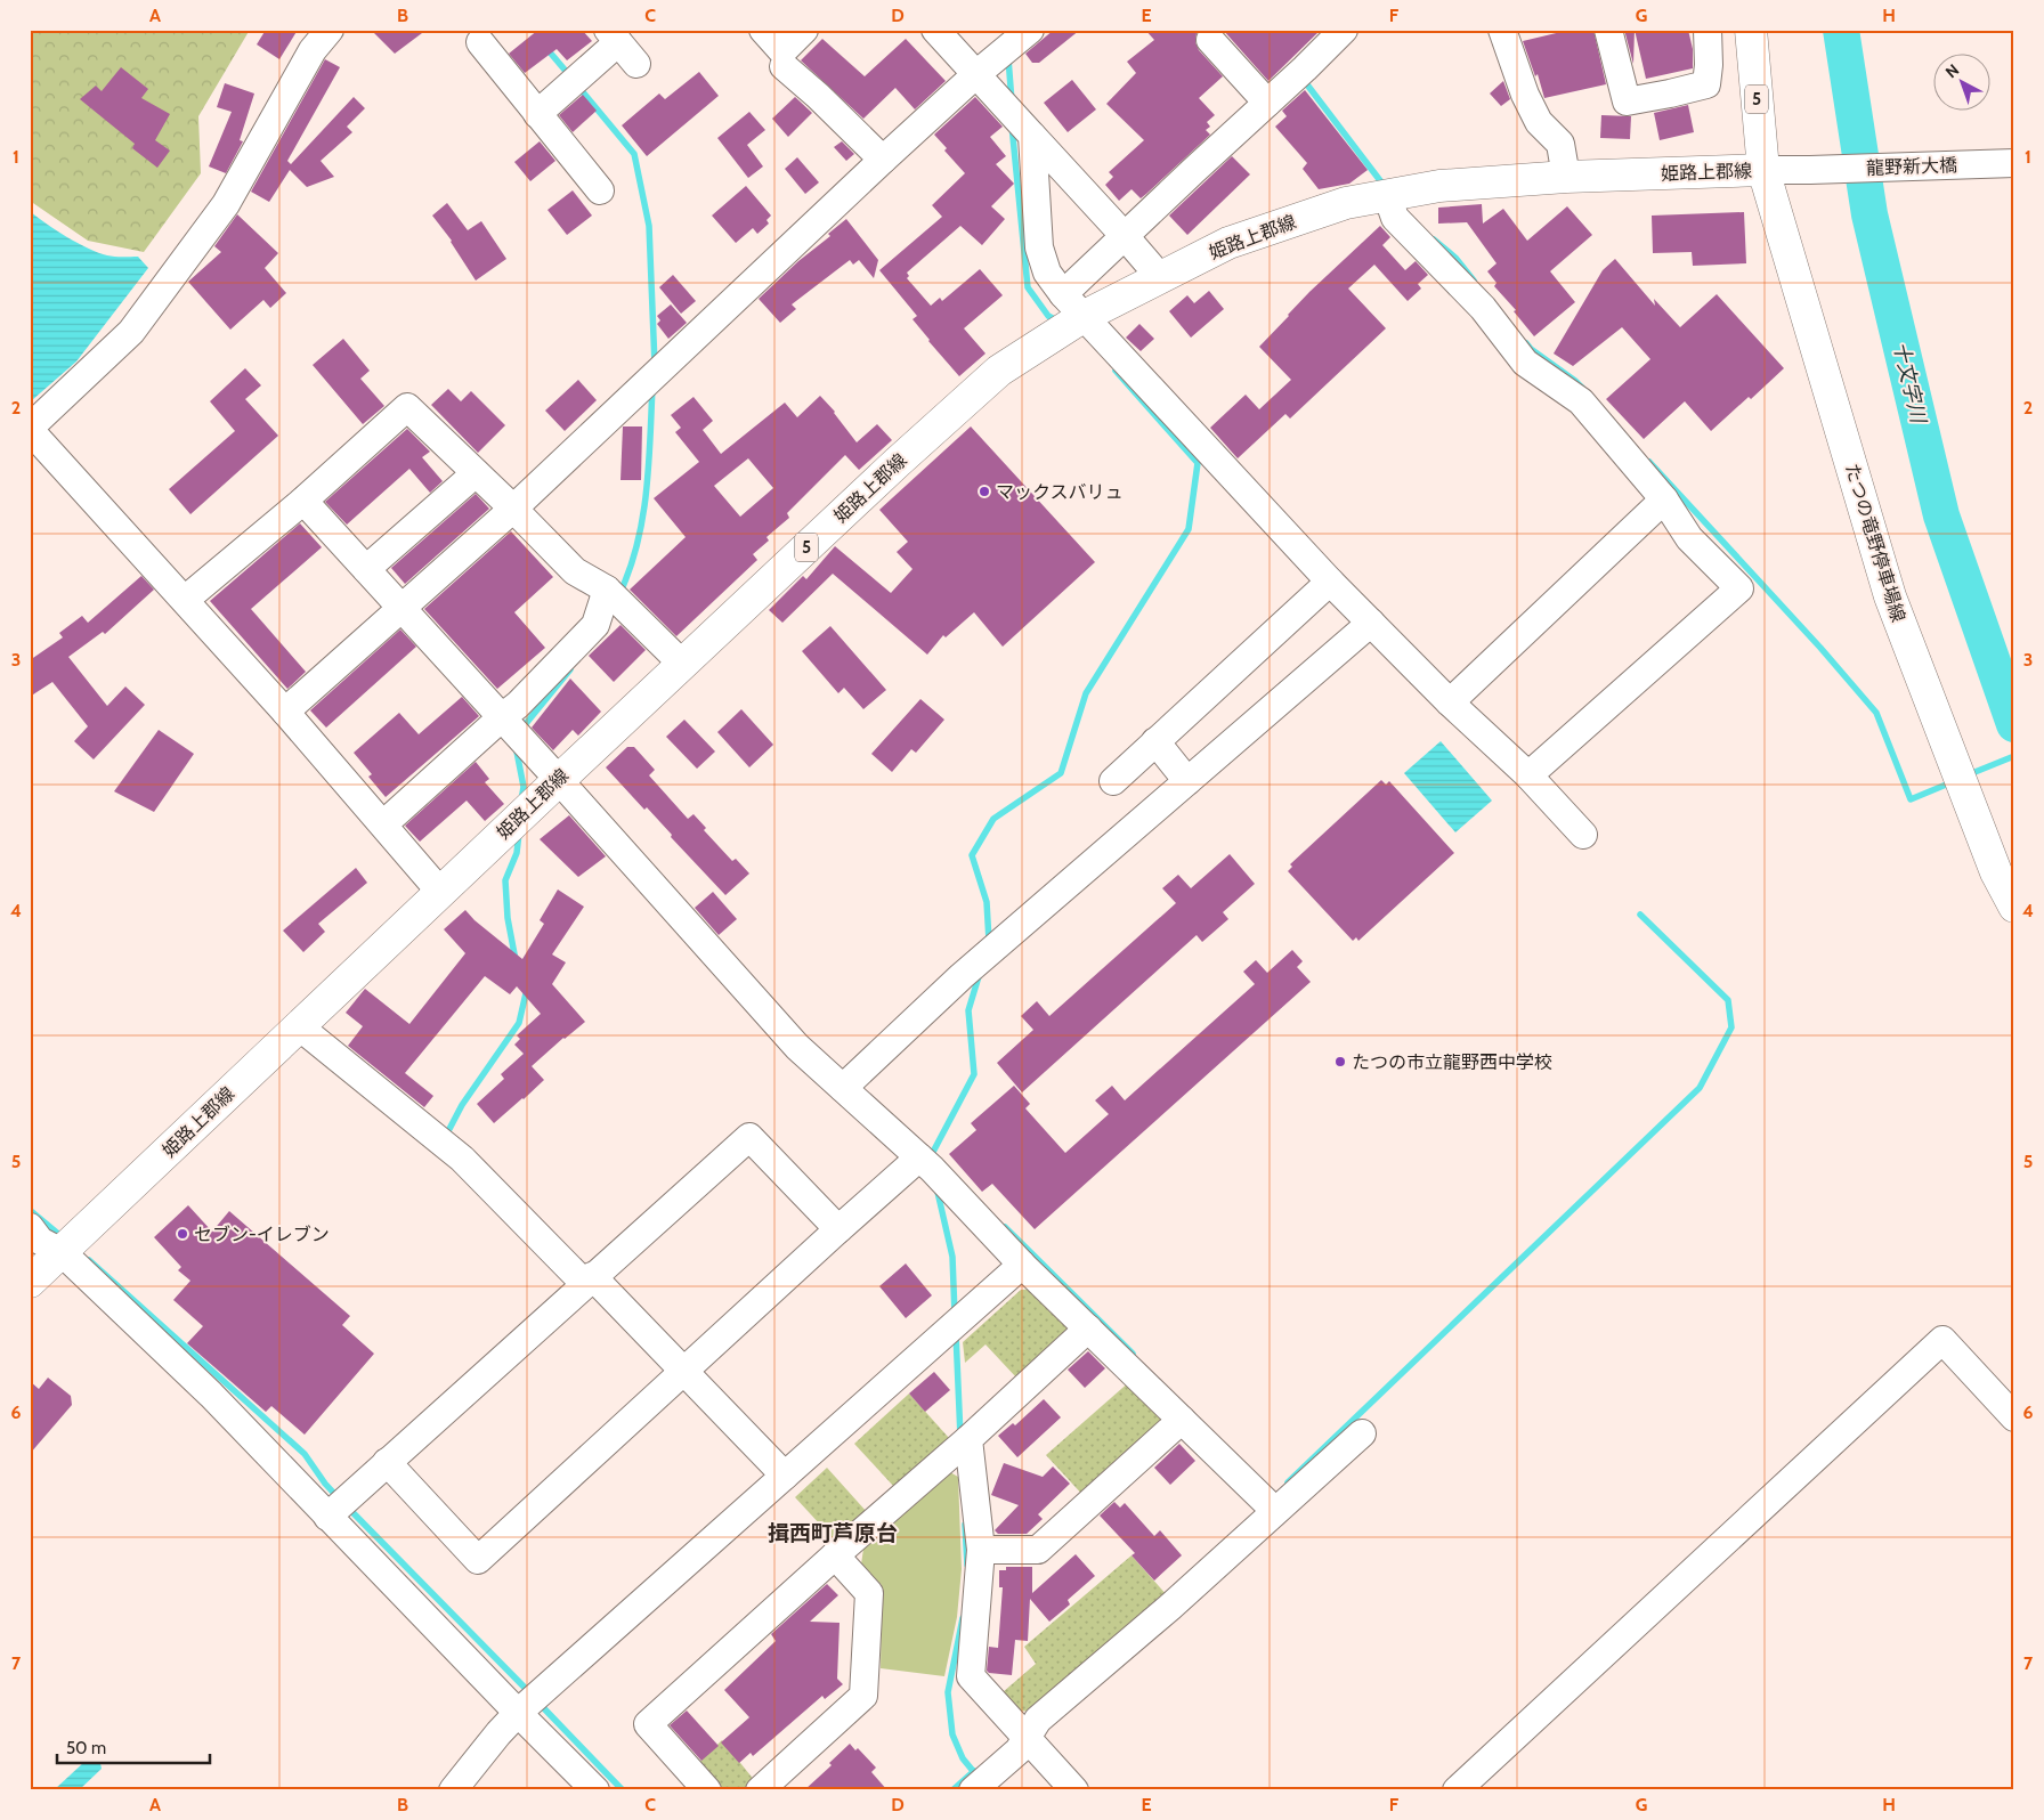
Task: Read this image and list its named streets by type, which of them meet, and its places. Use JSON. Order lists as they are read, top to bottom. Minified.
{"streets":{"main road":["5","姫路上郡線","たつの竜野停車場線"],"street":["龍野新大橋"]},"crossings":[["龍野新大橋","姫路上郡線"],["龍野新大橋","たつの竜野停車場線"],["姫路上郡線","たつの竜野停車場線"]],"districts":["揖西町芦原台"],"water":["十文字川"],"places":["マックスバリュ","たつの市立龍野西中学校","セブン-イレブン"],"scale_bar":"50 m","north":"top left","grid":{"columns":["A","B","C","D","E","F","G","H"],"rows":["1","2","3","4","5","6","7"]}}
